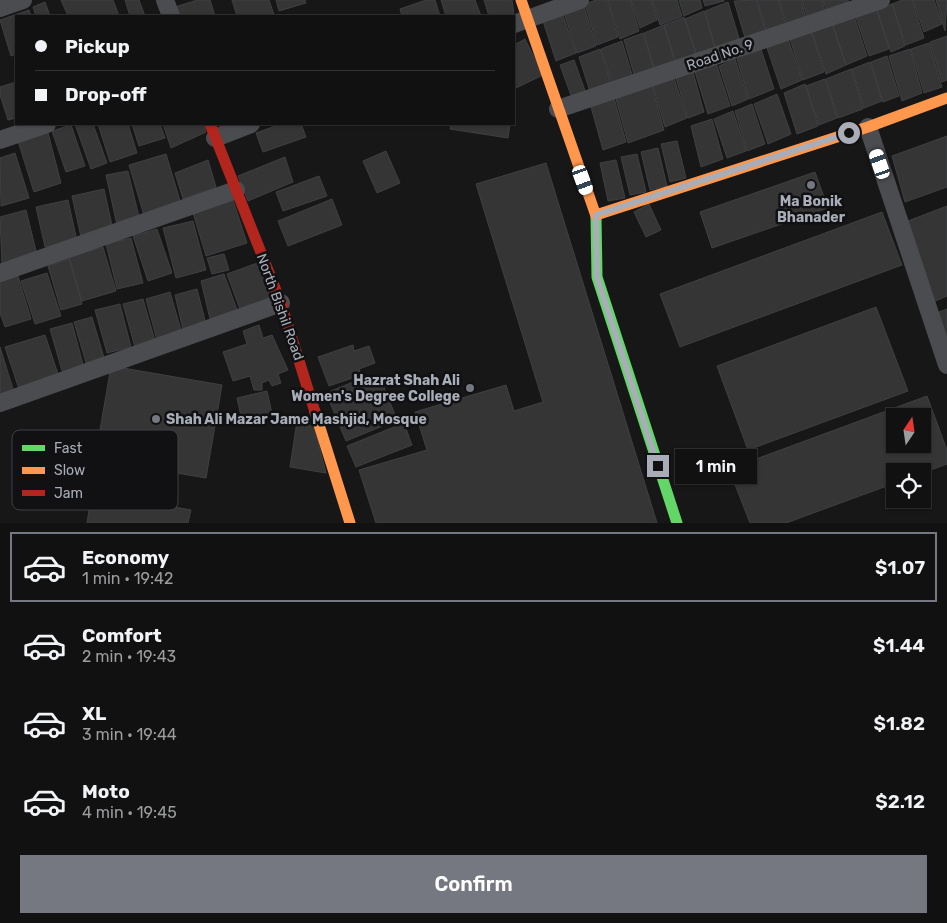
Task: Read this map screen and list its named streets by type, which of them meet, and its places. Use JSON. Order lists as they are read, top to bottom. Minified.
{"streets":{"street":["Road No. 9","North Bishil Road"]},"places":["Ma Bonik Bhanader","Hazrat Shah Ali Women's Degree College","Shah Ali Mazar Jame Mashjid, Mosque"],"legend":["Fast","Slow","Jam"],"north":"top","page":{"banner":["Pickup","Drop-off"],"bubble":"1 min","list":[{"name":"Economy","note":"1 min · 19:42","value":"$1.07"},{"name":"Comfort","note":"2 min · 19:43","value":"$1.44"},{"name":"XL","note":"3 min · 19:44","value":"$1.82"},{"name":"Moto","note":"4 min · 19:45","value":"$2.12"}],"buttons":"Confirm"}}
